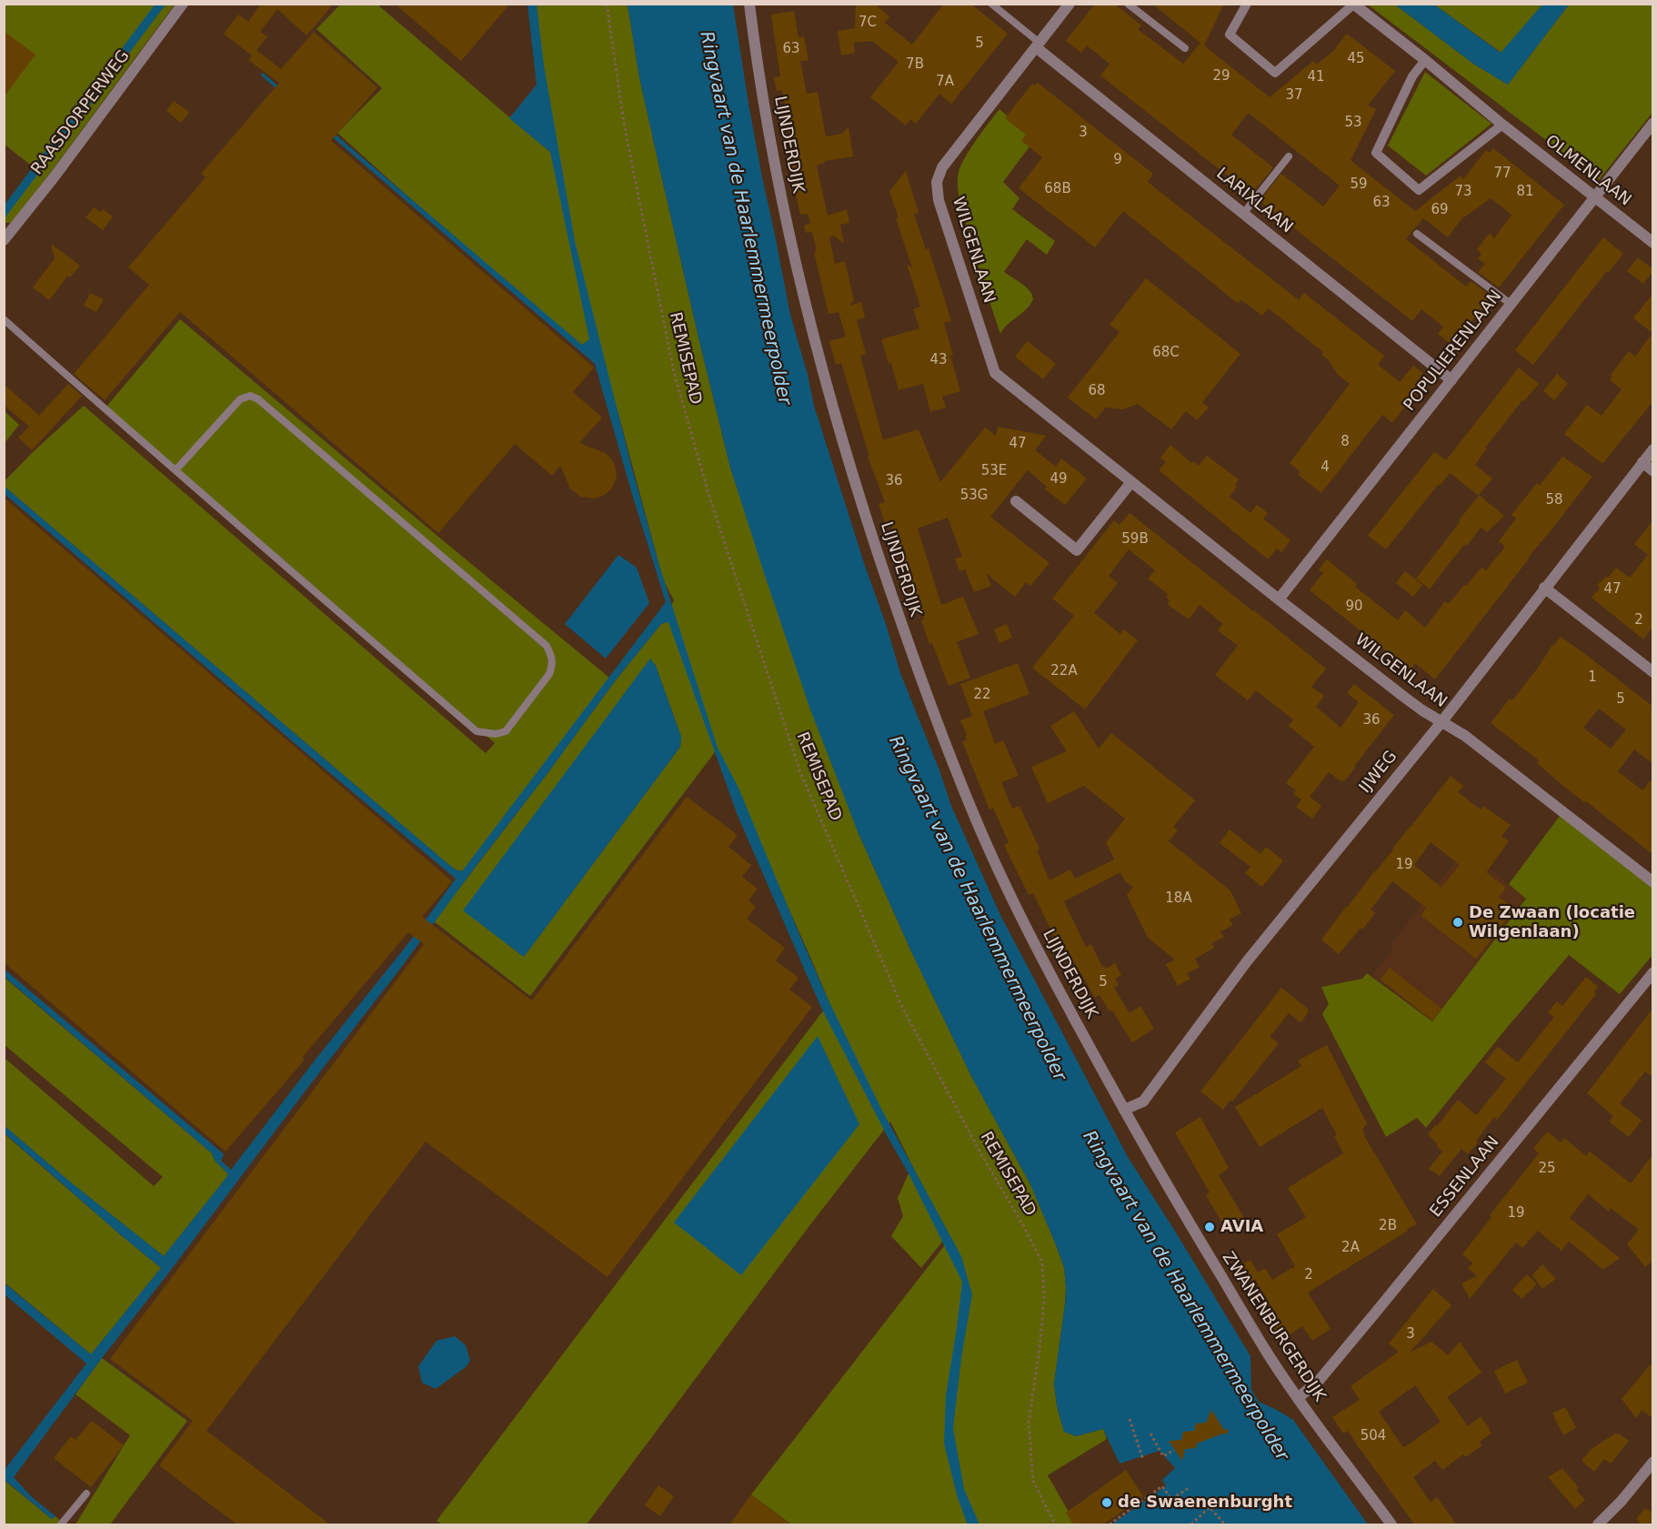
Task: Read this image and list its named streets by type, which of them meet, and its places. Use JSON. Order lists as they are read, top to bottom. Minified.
{"streets":{"street":["RAASDORPERWEG","LIJNDERDIJK","OLMENLAAN","LARIXLAAN","WILGENLAAN","POPULIERENLAAN","IJWEG","ESSENLAAN","ZWANENBURGERDIJK"],"path":["REMISEPAD"]},"crossings":[["LIJNDERDIJK","IJWEG"],["LIJNDERDIJK","ZWANENBURGERDIJK"],["OLMENLAAN","POPULIERENLAAN"],["LARIXLAAN","WILGENLAAN"],["LARIXLAAN","POPULIERENLAAN"],["WILGENLAAN","POPULIERENLAAN"],["WILGENLAAN","IJWEG"],["IJWEG","ZWANENBURGERDIJK"],["ESSENLAAN","ZWANENBURGERDIJK"]],"water":["Ringvaart van de Haarlemmermeerpolder"],"places":["De Zwaan (locatie Wilgenlaan)","AVIA","de Swaenenburght"],"house_numbers":["7C","5","63","45","7B","29","41","7A","37","53","3","9","77","59","68B","73","81","63","69","68C","43","68","8","47","4","53E","49","36","53G","58","59B","47","90","2","22A","1","22","5","36","19","18A","5","25","19","2B","2A","2","3","504"]}
